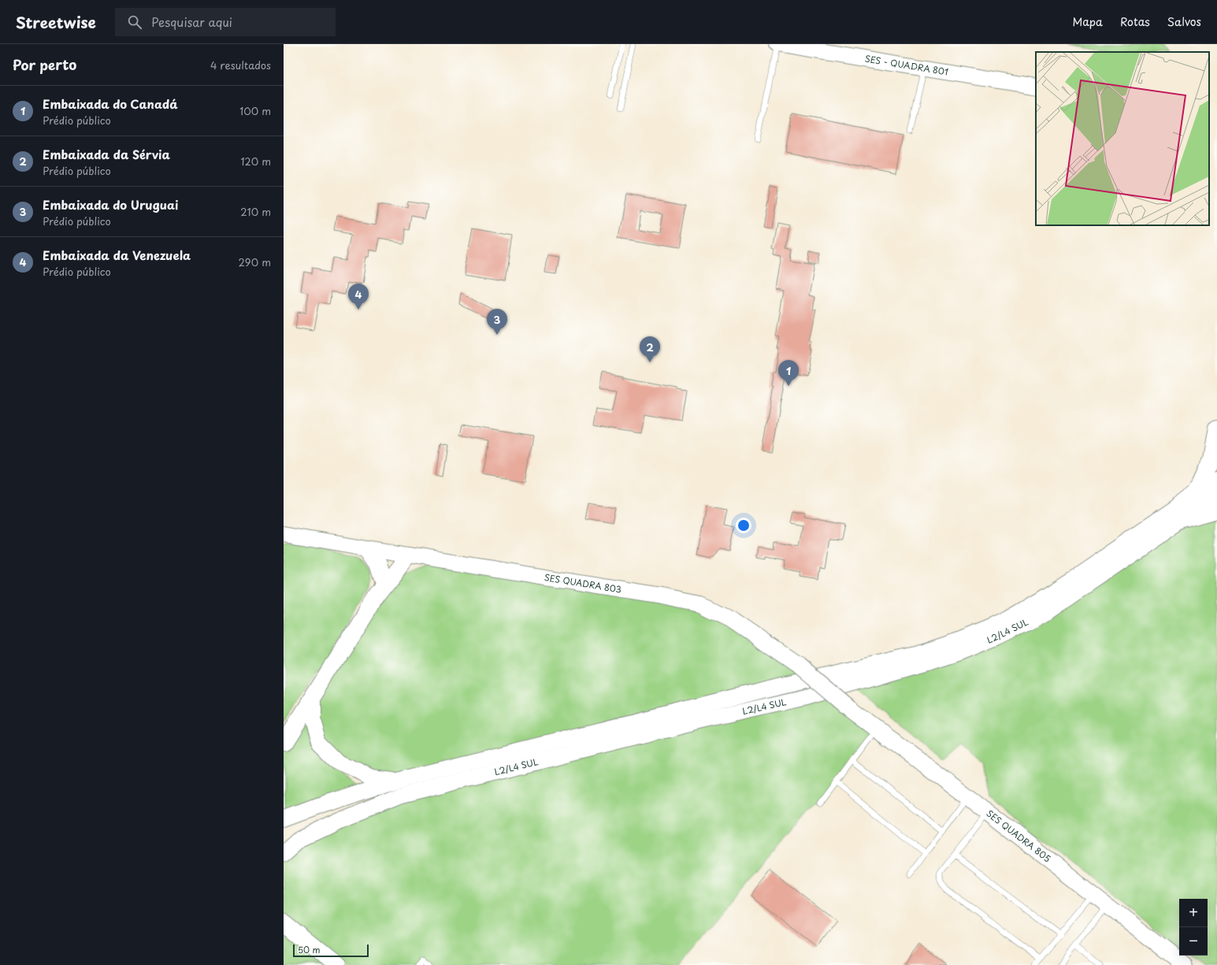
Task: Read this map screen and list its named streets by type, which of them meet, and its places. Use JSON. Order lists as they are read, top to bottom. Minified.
{"streets":{"main road":["SES - QUADRA 801","SES QUADRA 803","L2/L4 SUL","SES QUADRA 805"]},"crossings":[["SES QUADRA 803","SES QUADRA 805"]],"scale_bar":"50 m","page":{"header":"Streetwise","search":"Pesquisar aqui","nav":["Mapa","Rotas","Salvos"],"heading":["Por perto","4 resultados"],"list":[{"mark":"1","name":"Embaixada do Canadá","note":"Prédio público","value":"100 m"},{"mark":"2","name":"Embaixada da Sérvia","note":"Prédio público","value":"120 m"},{"mark":"3","name":"Embaixada do Uruguai","note":"Prédio público","value":"210 m"},{"mark":"4","name":"Embaixada da Venezuela","note":"Prédio público","value":"290 m"}],"pins":["4","3","2","1"],"map_buttons":["+","−"],"scale":"50 m"}}
